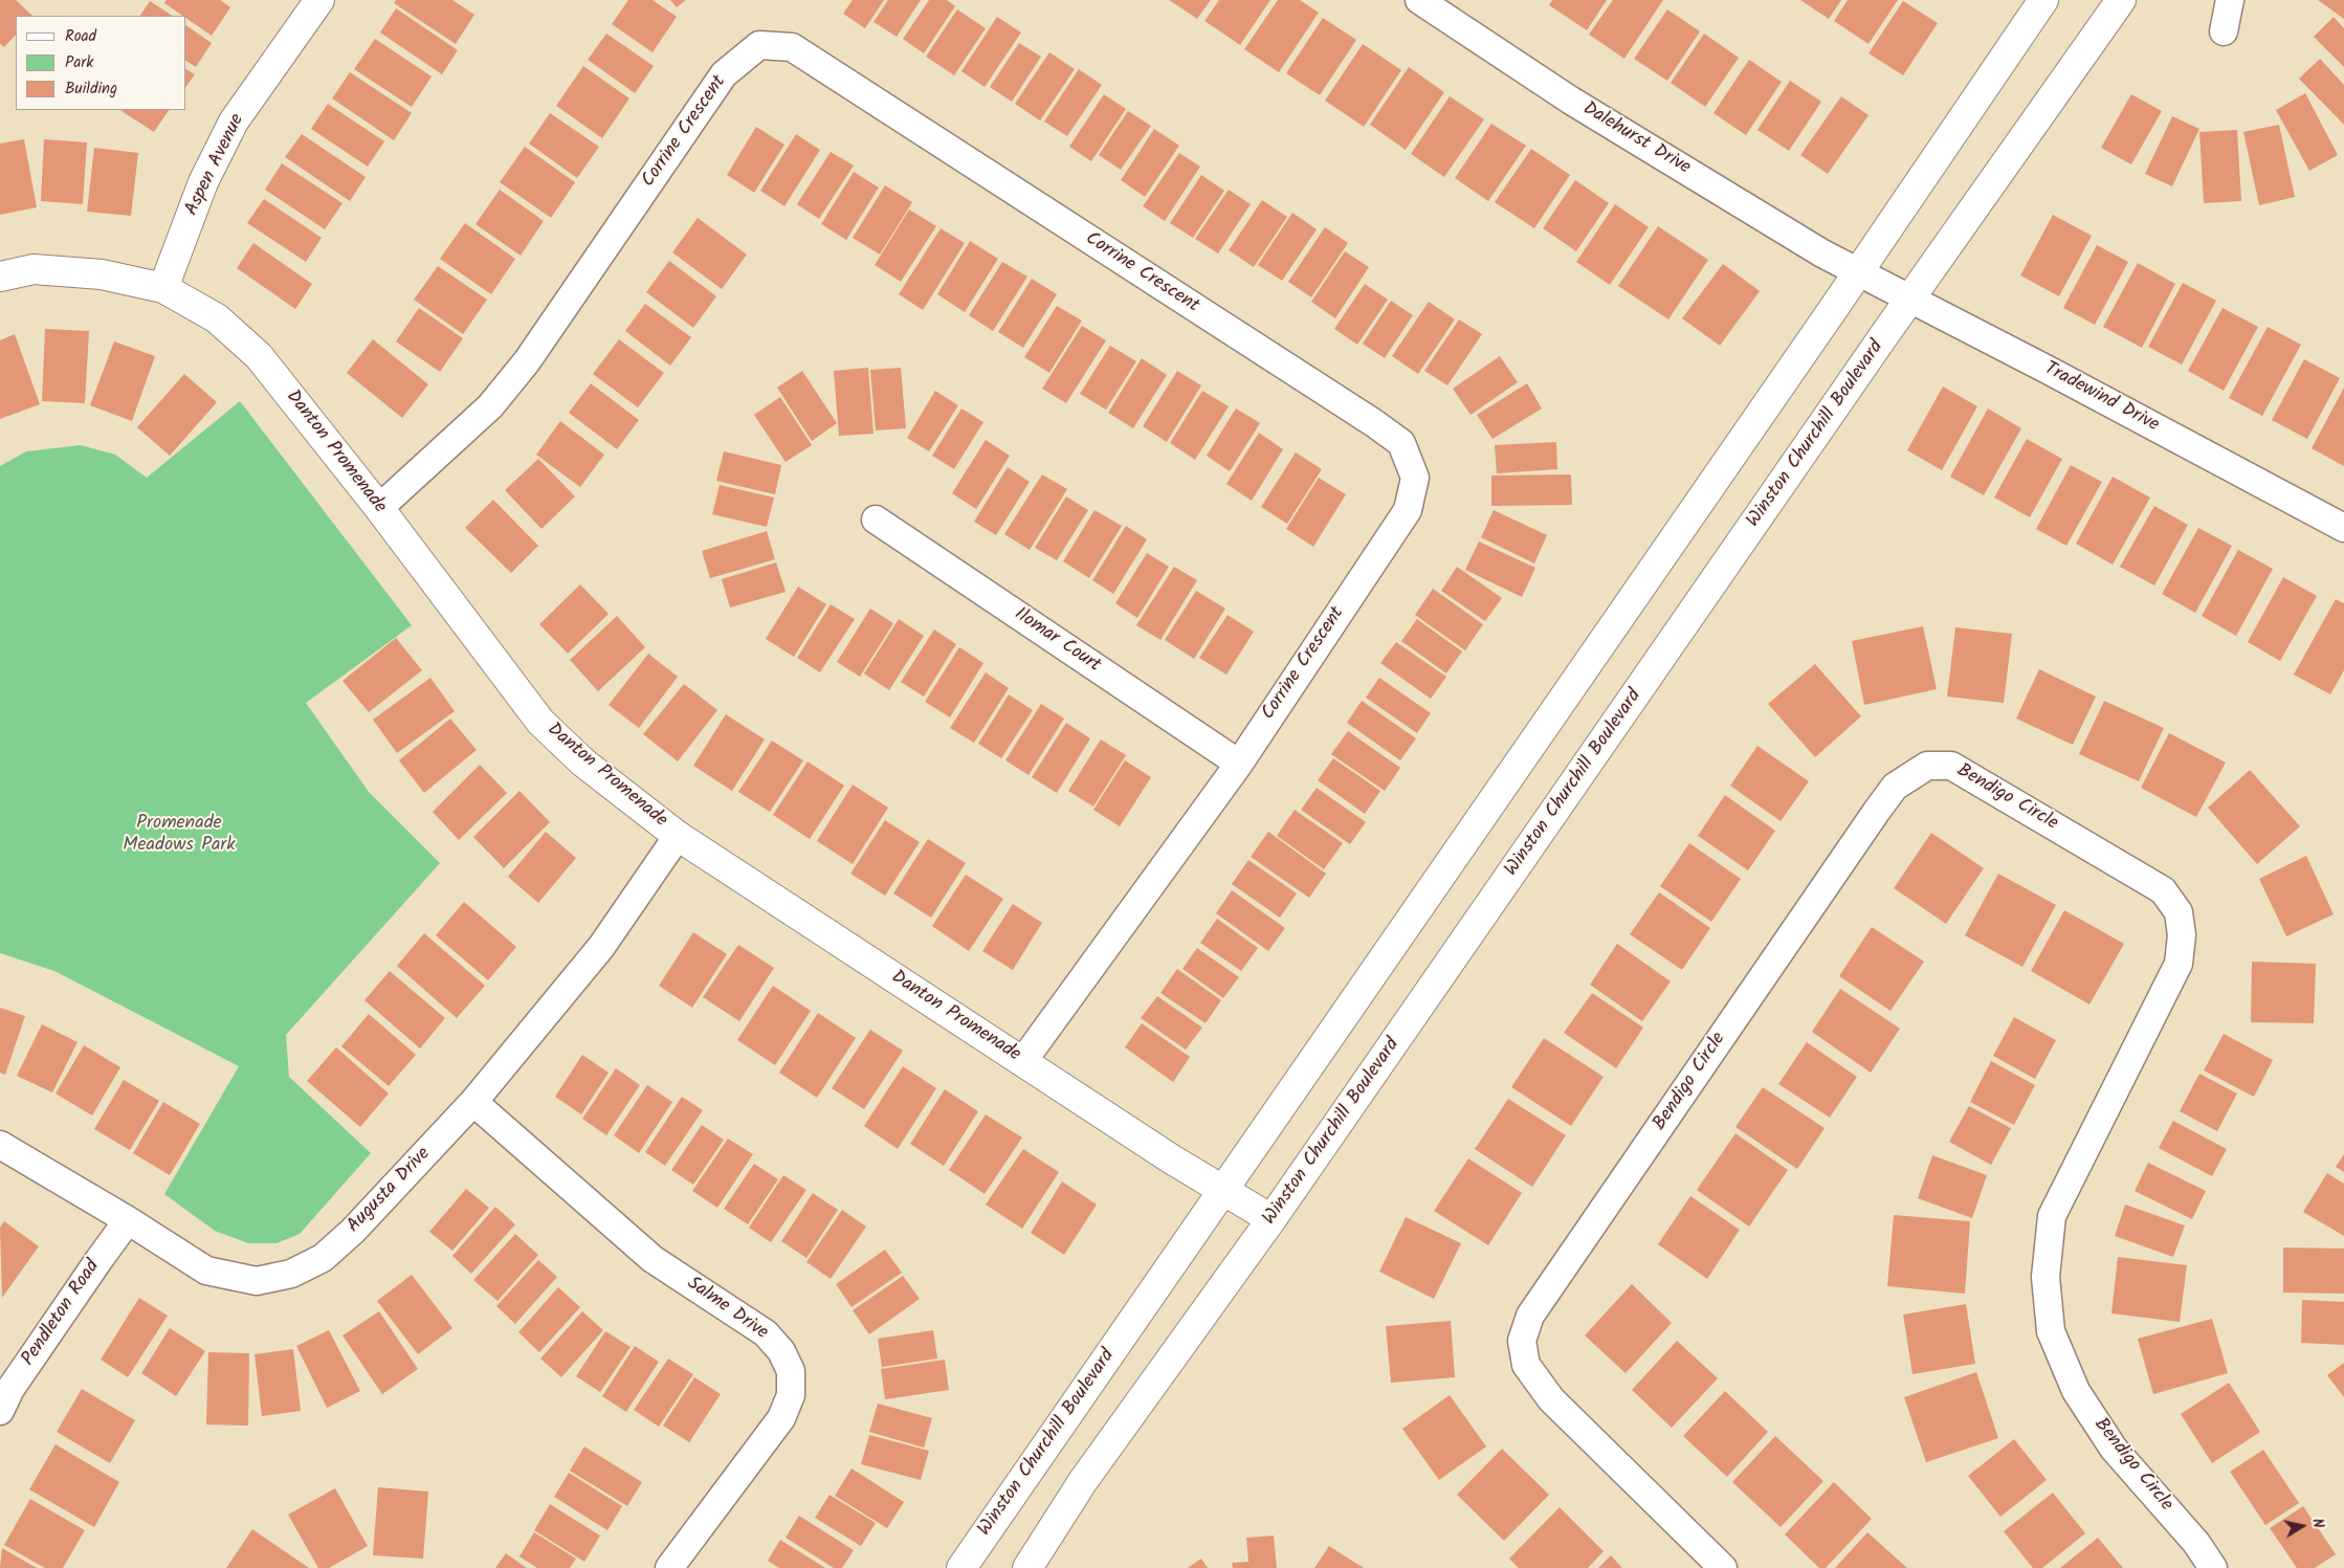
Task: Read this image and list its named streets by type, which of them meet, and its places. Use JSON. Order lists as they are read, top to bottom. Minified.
{"streets":{"main road":["Aspen Avenue","Winston Churchill Boulevard","Danton Promenade"],"street":["Corrine Crescent","Dalehurst Drive","Tradewind Drive","Ilomar Court","Bendigo Circle","Augusta Drive","Salme Drive","Pendleton Road"]},"crossings":[["Corrine Crescent","Danton Promenade"],["Corrine Crescent","Ilomar Court"],["Dalehurst Drive","Tradewind Drive"],["Dalehurst Drive","Winston Churchill Boulevard"],["Aspen Avenue","Danton Promenade"],["Tradewind Drive","Winston Churchill Boulevard"],["Winston Churchill Boulevard","Danton Promenade"],["Danton Promenade","Augusta Drive"],["Augusta Drive","Salme Drive"],["Augusta Drive","Pendleton Road"]],"parks":["Promenade Meadows Park"],"legend":["Road","Park","Building"],"north":"right"}
